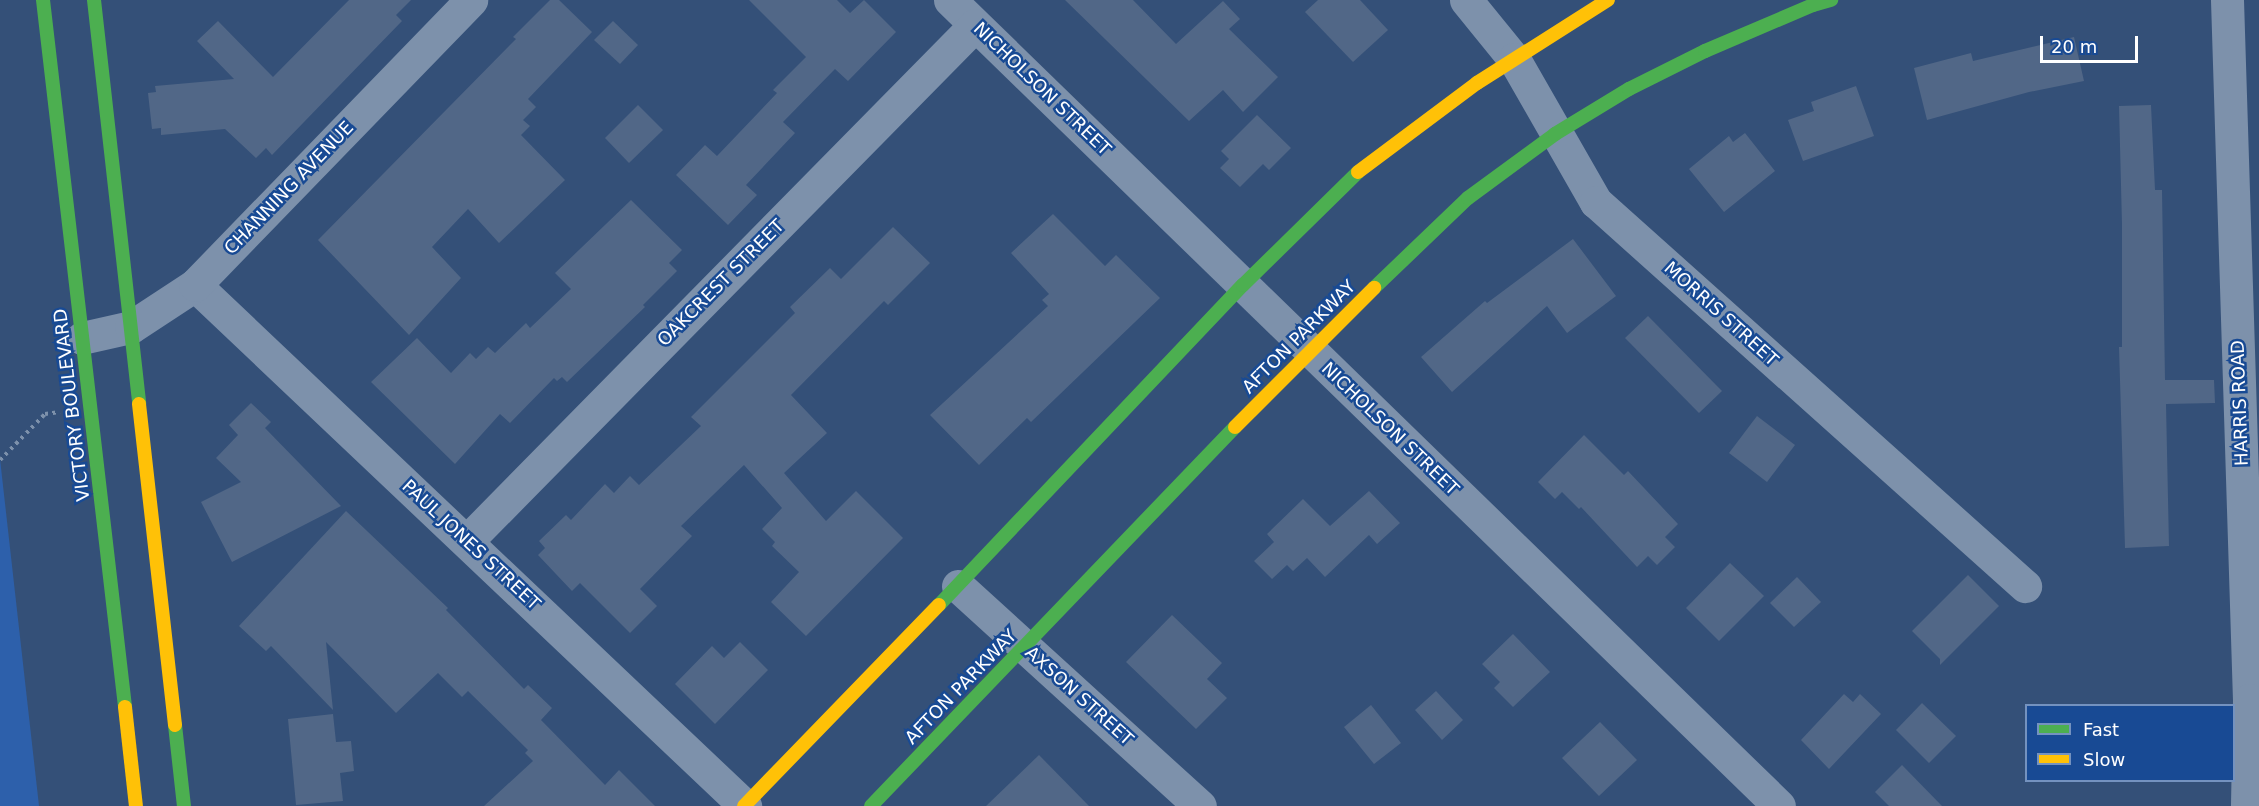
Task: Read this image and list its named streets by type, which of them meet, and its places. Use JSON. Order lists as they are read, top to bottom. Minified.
{"streets":{"street":["NICHOLSON STREET","CHANNING AVENUE","OAKCREST STREET","MORRIS STREET","AFTON PARKWAY","HARRIS ROAD","VICTORY BOULEVARD","PAUL JONES STREET","AXSON STREET"]},"crossings":[["NICHOLSON STREET","OAKCREST STREET"],["NICHOLSON STREET","AFTON PARKWAY"],["CHANNING AVENUE","VICTORY BOULEVARD"],["CHANNING AVENUE","PAUL JONES STREET"],["OAKCREST STREET","PAUL JONES STREET"],["MORRIS STREET","AFTON PARKWAY"],["AFTON PARKWAY","AXSON STREET"]],"legend":["Fast","Slow"],"scale_bar":"20 m"}
